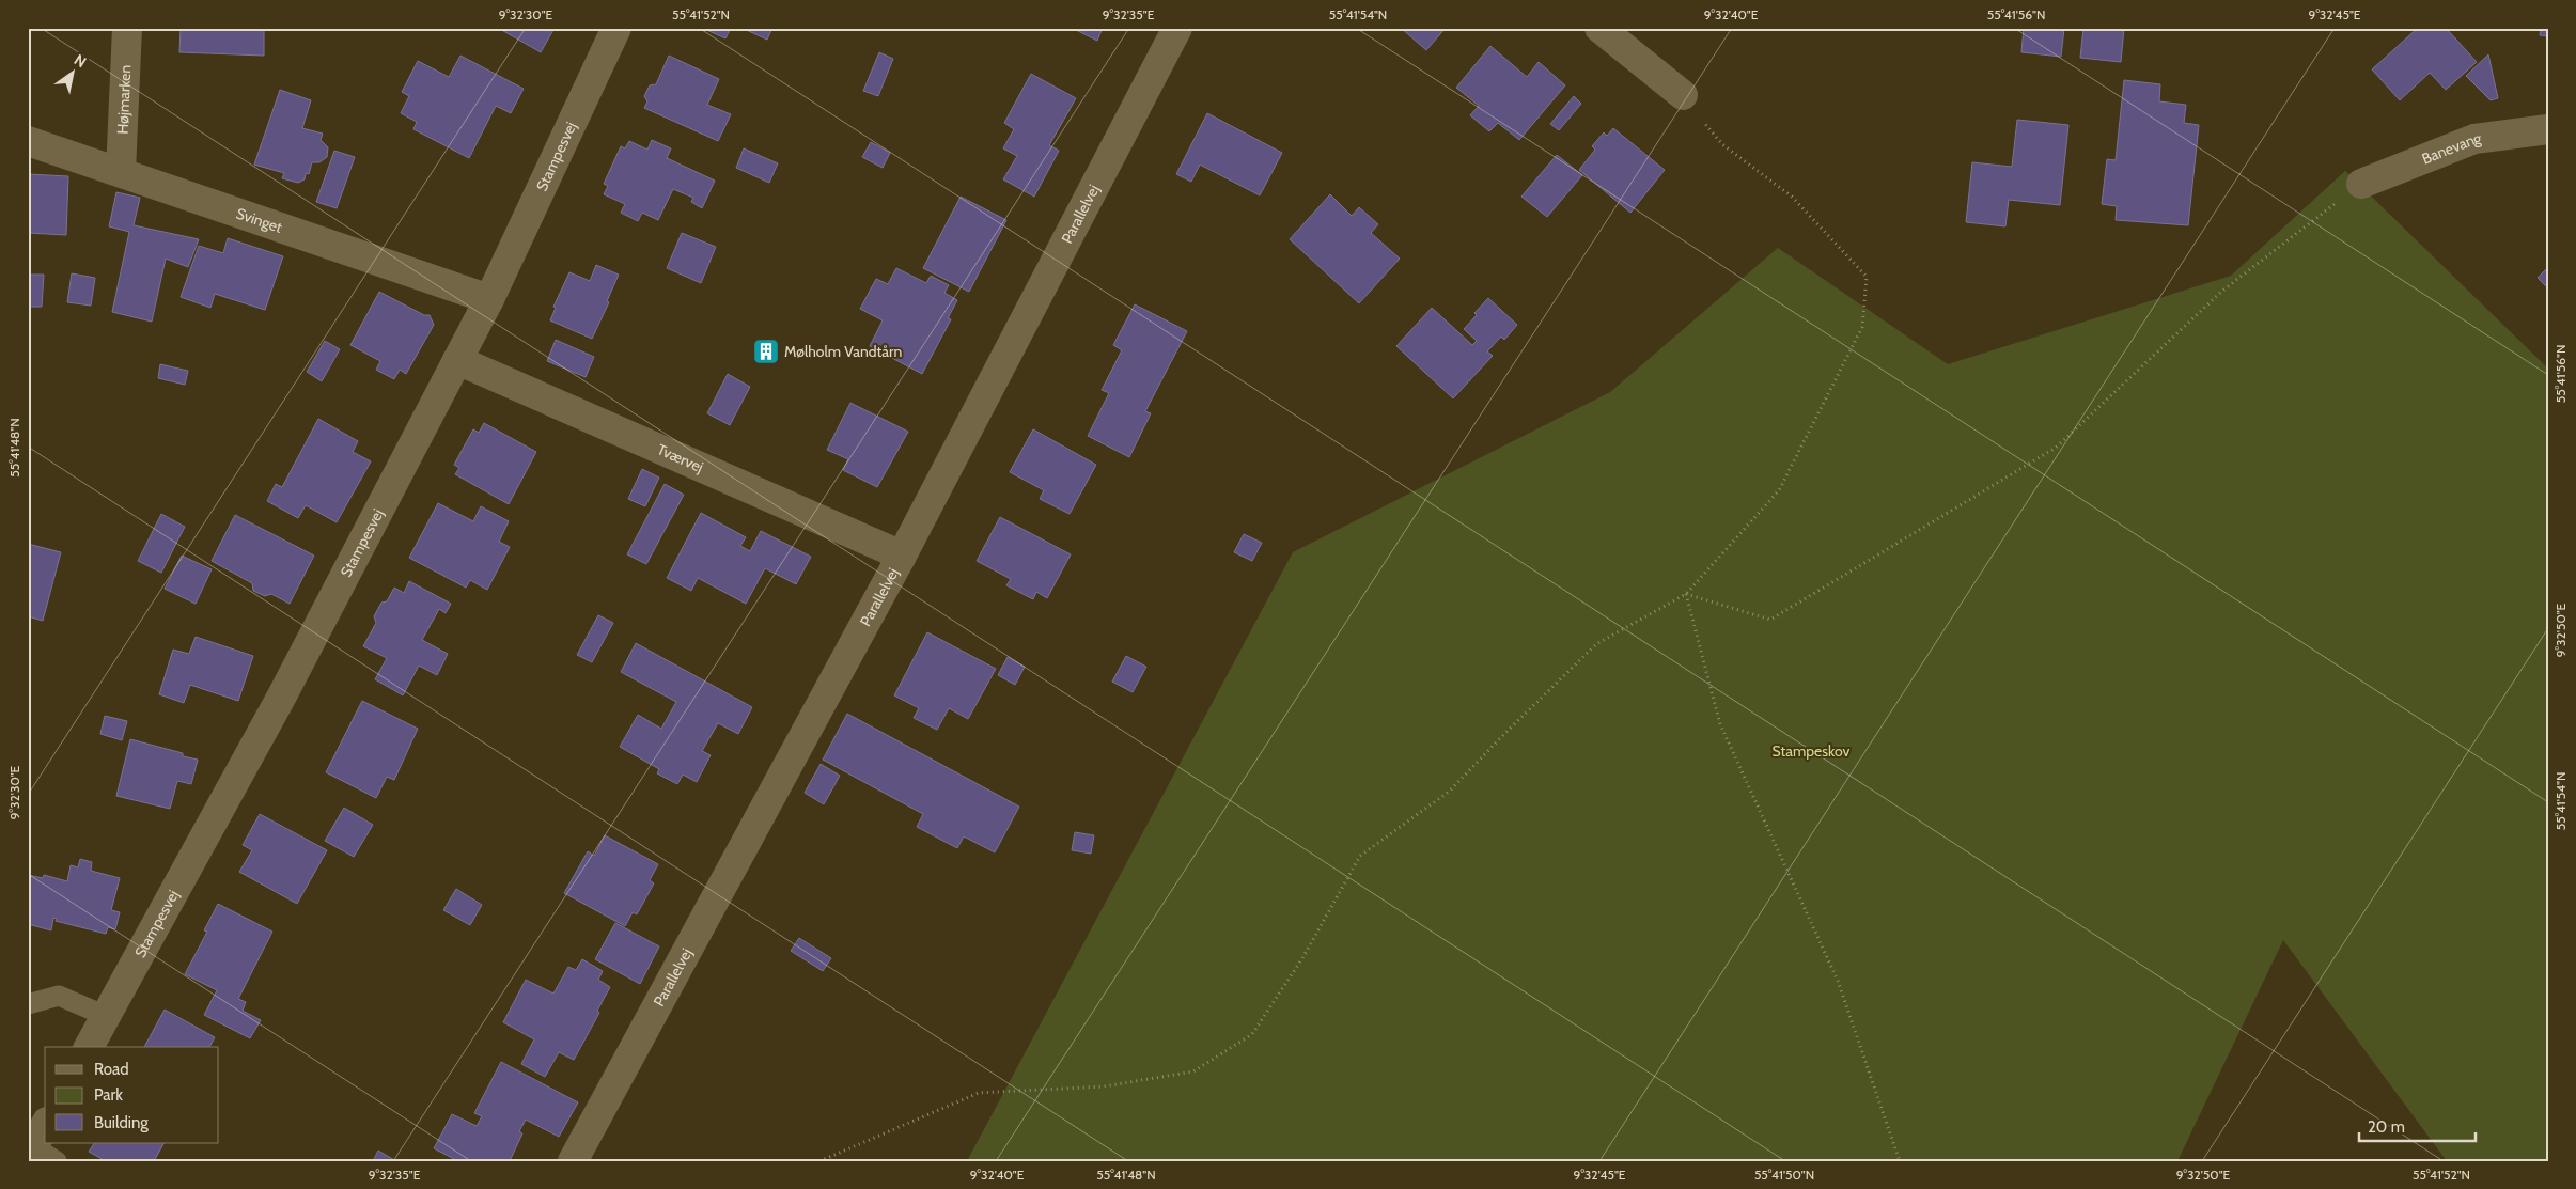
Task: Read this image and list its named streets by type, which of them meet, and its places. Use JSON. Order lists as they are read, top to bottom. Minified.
{"streets":{"street":["Højmarken","Banevang","Stampesvej","Parallelvej","Svinget","Tværvej"]},"crossings":[["Højmarken","Svinget"],["Stampesvej","Svinget"],["Stampesvej","Tværvej"],["Parallelvej","Tværvej"]],"parks":["Stampeskov"],"places":{"building":["Mølholm Vandtårn"]},"legend":["Road","Park","Building"],"scale_bar":"20 m","north":"top right","coordinates":["9°32'30\"E","55°41'52\"N","9°32'35\"E","55°41'54\"N","9°32'40\"E","55°41'56\"N","9°32'45\"E","55°41'48\"N","9°32'50\"E","55°41'50\"N"]}
